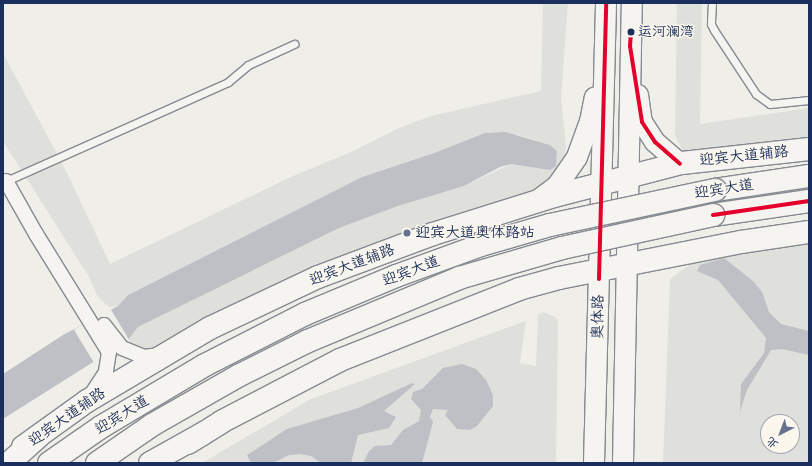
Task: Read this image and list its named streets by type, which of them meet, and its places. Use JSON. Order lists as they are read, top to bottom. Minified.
{"streets":{"main road":["迎宾大道辅路","迎宾大道","奥体路"]},"crossings":[["迎宾大道辅路","奥体路"]],"places":["运河澜湾","迎宾大道奥体路站"],"north":"bottom left"}
